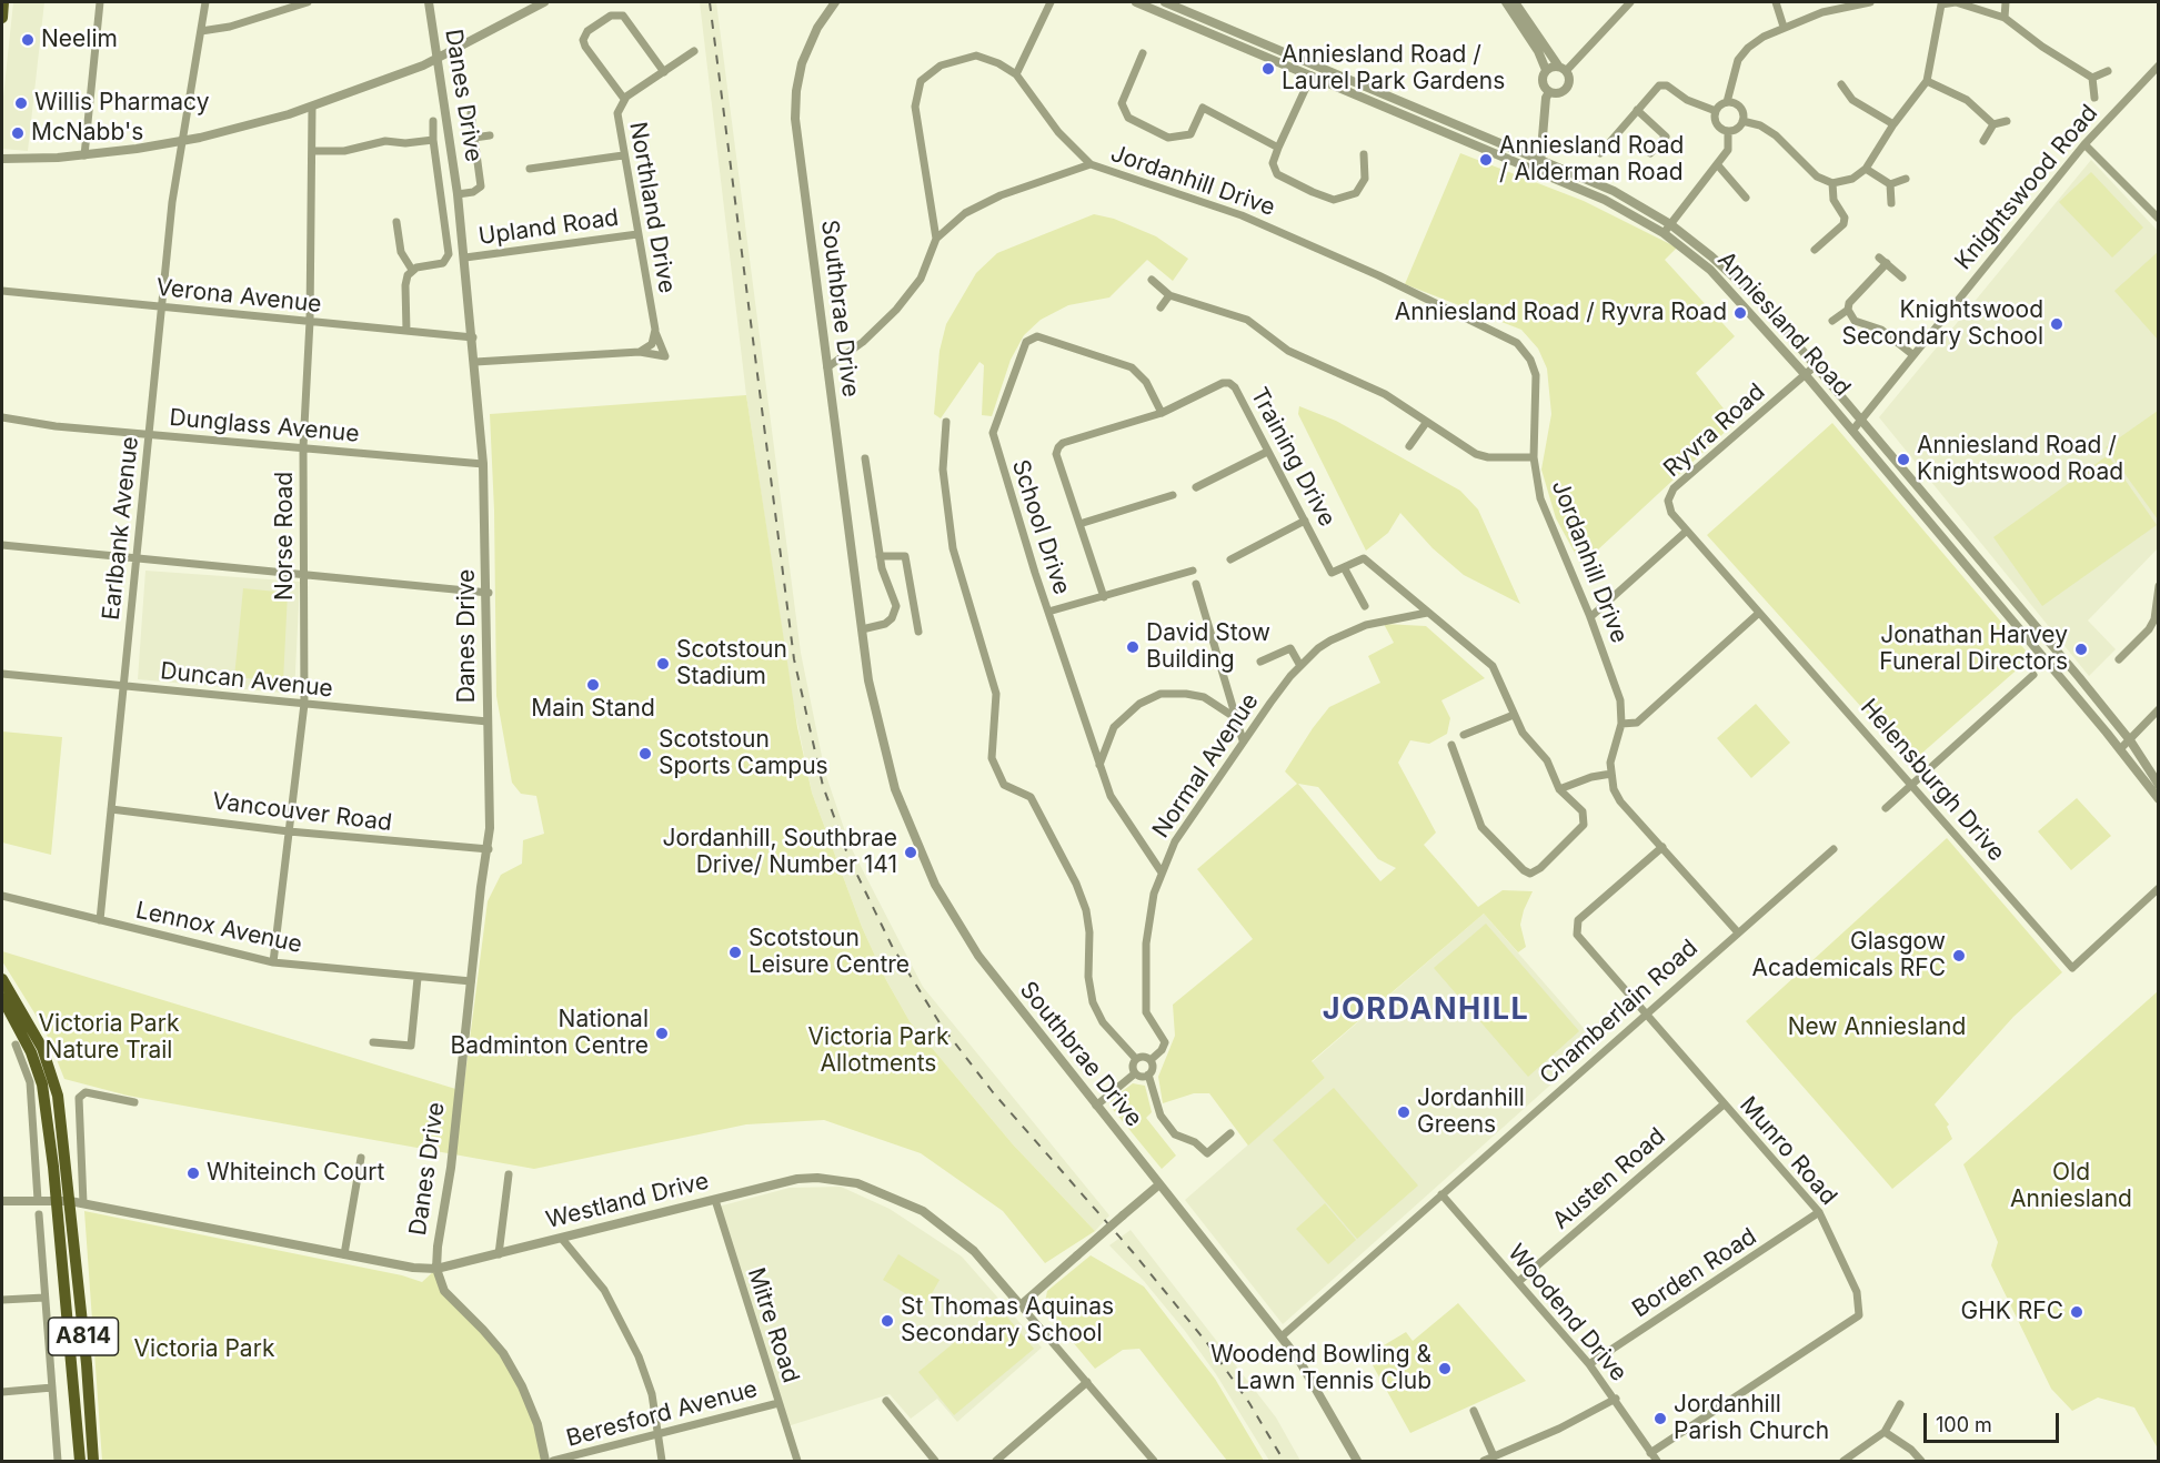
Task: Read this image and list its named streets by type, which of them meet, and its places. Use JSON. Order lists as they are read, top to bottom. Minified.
{"streets":{"main road":["A814"],"street":["Danes Drive","Jordanhill Drive","Knightswood Road","Northland Drive","Upland Road","Verona Avenue","Southbrae Drive","Anniesland Road","Dunglass Avenue","Ryvra Road","Training Drive","School Drive","Earlbank Avenue","Norse Road","Duncan Avenue","Normal Avenue","Helensburgh Drive","Vancouver Road","Lennox Avenue","Chamberlain Road","Munro Road","Austen Road","Westland Drive","Borden Road","Woodend Drive","Mitre Road","Beresford Avenue"]},"crossings":[["Danes Drive","Northland Drive"],["Danes Drive","Upland Road"],["Danes Drive","Verona Avenue"],["Danes Drive","Dunglass Avenue"],["Danes Drive","Duncan Avenue"],["Danes Drive","Vancouver Road"],["Danes Drive","Lennox Avenue"],["Danes Drive","Westland Drive"],["Knightswood Road","Anniesland Road"],["Northland Drive","Upland Road"],["Verona Avenue","Earlbank Avenue"],["Verona Avenue","Norse Road"],["Southbrae Drive","Chamberlain Road"],["Anniesland Road","Ryvra Road"],["Dunglass Avenue","Earlbank Avenue"],["Dunglass Avenue","Norse Road"],["Ryvra Road","Helensburgh Drive"],["Training Drive","School Drive"],["School Drive","Normal Avenue"],["Earlbank Avenue","Duncan Avenue"],["Earlbank Avenue","Vancouver Road"],["Earlbank Avenue","Lennox Avenue"],["Norse Road","Duncan Avenue"],["Norse Road","Vancouver Road"],["Norse Road","Lennox Avenue"],["Chamberlain Road","Munro Road"],["Chamberlain Road","Woodend Drive"],["Munro Road","Austen Road"],["Munro Road","Borden Road"],["Munro Road","Woodend Drive"],["Austen Road","Woodend Drive"],["Westland Drive","Mitre Road"],["Westland Drive","A814"],["Borden Road","Woodend Drive"],["Mitre Road","Beresford Avenue"]],"districts":["JORDANHILL"],"parks":["Victoria Park Nature Trail","New Anniesland","Victoria Park Allotments","Old Anniesland","Victoria Park"],"places":["Neelim","Anniesland Road / Laurel Park Gardens","Willis Pharmacy","McNabb's","Anniesland Road / Alderman Road","Anniesland Road / Ryvra Road","Knightswood Secondary School","Anniesland Road / Knightswood Road","David Stow Building","Jonathan Harvey Funeral Directors","Scotstoun Stadium","Main Stand","Scotstoun Sports Campus","Jordanhill, Southbrae Drive/ Number 141","Scotstoun Leisure Centre","Glasgow Academicals RFC","National Badminton Centre","Jordanhill Greens","Whiteinch Court","GHK RFC","St Thomas Aquinas Secondary School","Woodend Bowling & Lawn Tennis Club","Jordanhill Parish Church"],"scale_bar":"100 m"}
